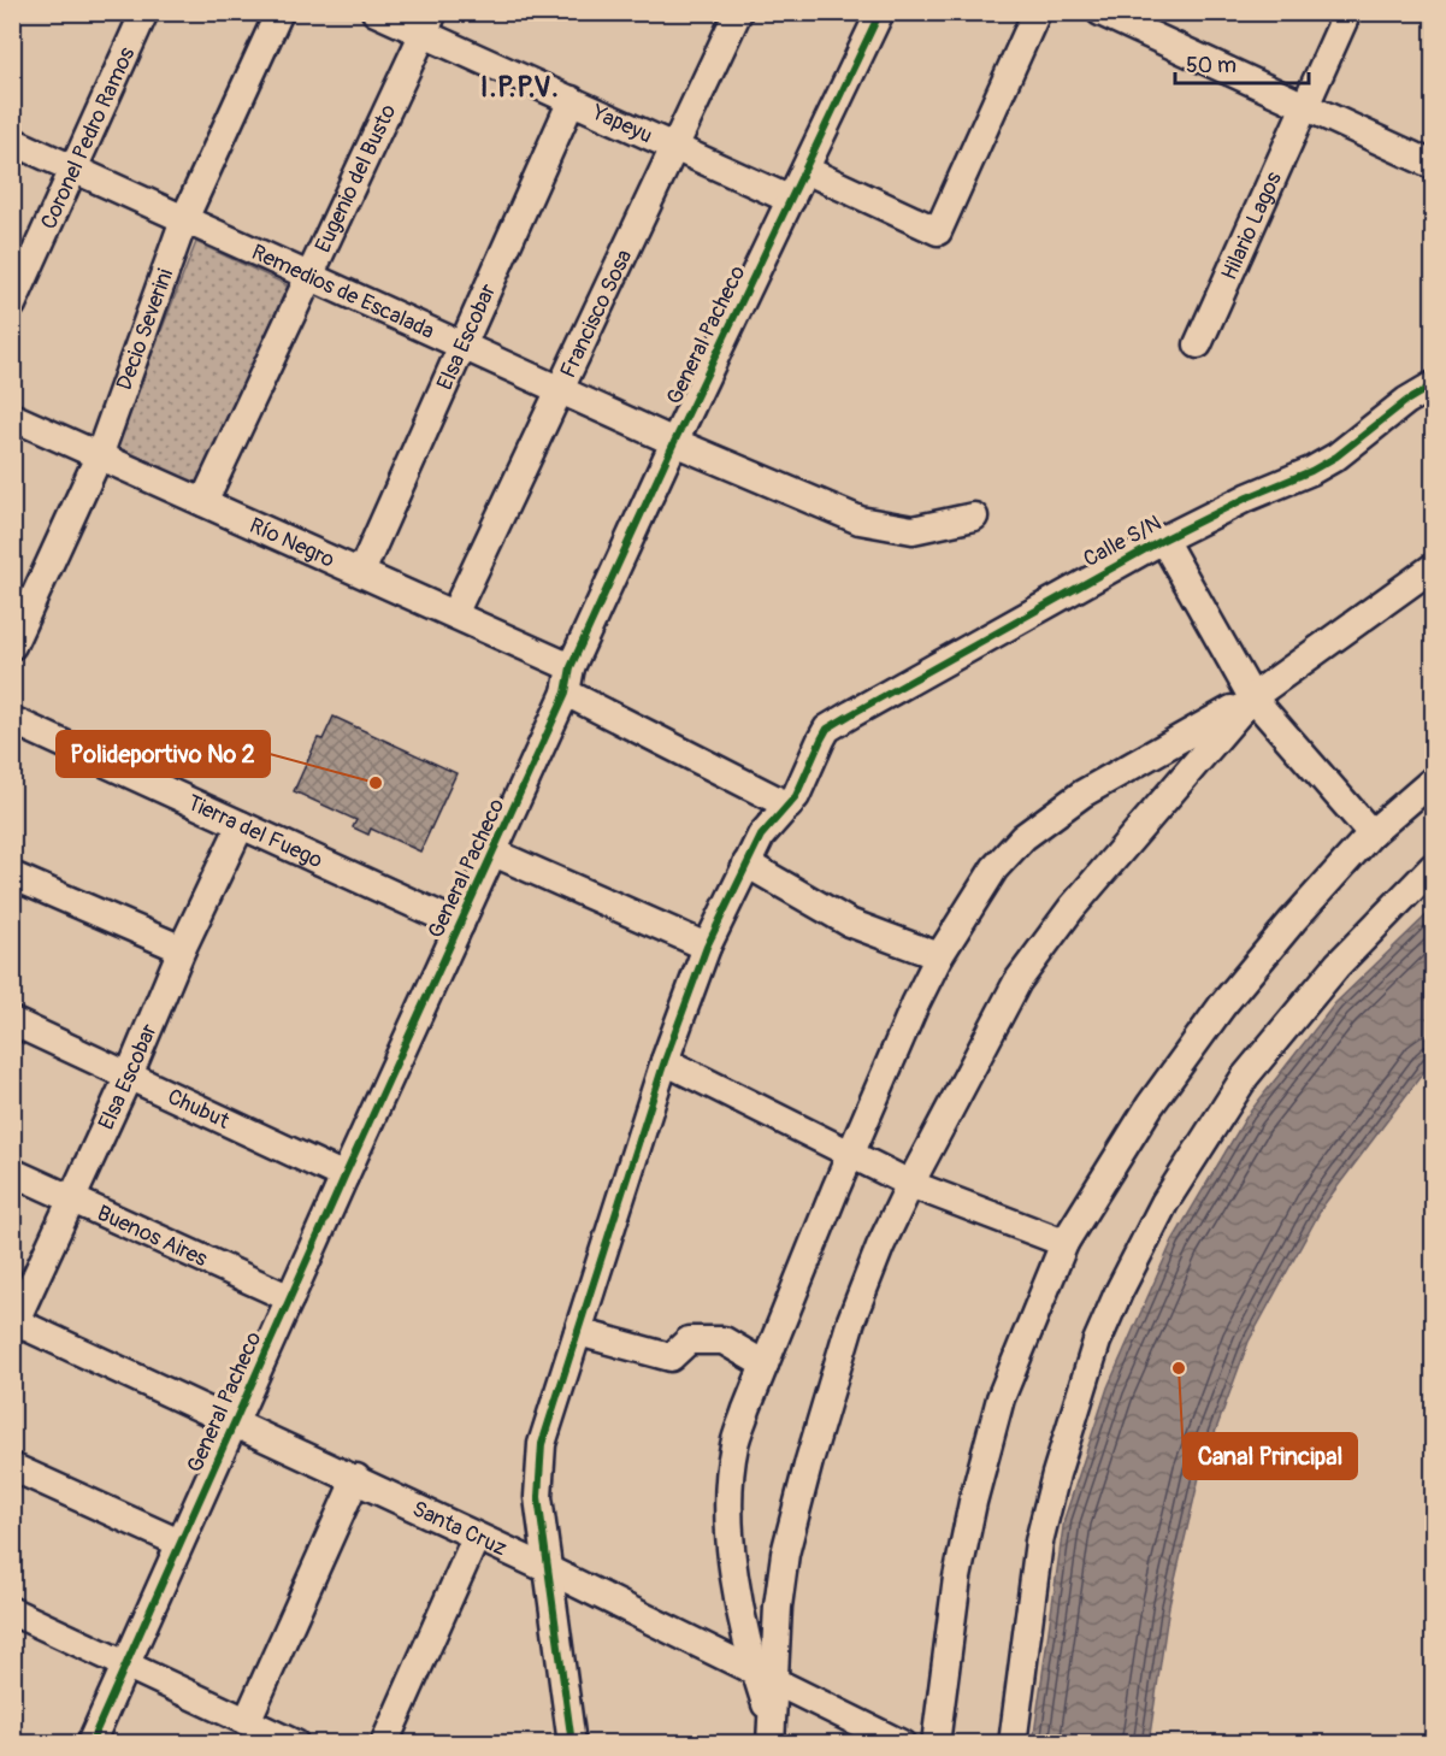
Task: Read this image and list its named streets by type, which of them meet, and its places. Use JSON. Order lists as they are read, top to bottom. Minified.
{"streets":{"street":["Yapeyu","Coronel Pedro Ramos","Eugenio del Busto","Hilario Lagos","Remedios de Escalada","Francisco Sosa","Decio Severini","General Pacheco","Elsa Escobar","Calle S/N","Río Negro","Tierra del Fuego","Chubut","Buenos Aires","Santa Cruz"]},"crossings":[["Yapeyu","Eugenio del Busto"],["Yapeyu","Francisco Sosa"],["Yapeyu","General Pacheco"],["Yapeyu","Elsa Escobar"],["Coronel Pedro Ramos","Remedios de Escalada"],["Eugenio del Busto","Remedios de Escalada"],["Eugenio del Busto","Río Negro"],["Remedios de Escalada","Francisco Sosa"],["Remedios de Escalada","Decio Severini"],["Remedios de Escalada","General Pacheco"],["Remedios de Escalada","Elsa Escobar"],["Francisco Sosa","Río Negro"],["Decio Severini","Río Negro"],["General Pacheco","Río Negro"],["General Pacheco","Tierra del Fuego"],["General Pacheco","Chubut"],["General Pacheco","Buenos Aires"],["General Pacheco","Santa Cruz"],["Elsa Escobar","Río Negro"],["Elsa Escobar","Tierra del Fuego"],["Elsa Escobar","Chubut"],["Elsa Escobar","Buenos Aires"],["Elsa Escobar","Santa Cruz"],["Calle S/N","Río Negro"]],"districts":["I.P.P.V."],"places":["Polideportivo Nº 2","Canal Principal"],"scale_bar":"50 m"}
